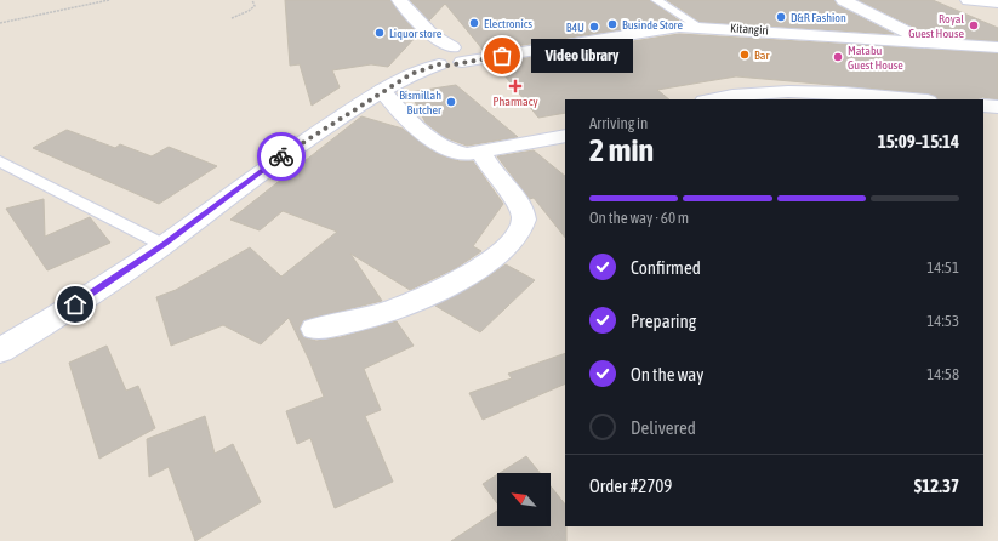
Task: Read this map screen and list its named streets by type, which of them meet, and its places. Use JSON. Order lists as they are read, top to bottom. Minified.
{"streets":{"street":["Kitangiri"]},"places":{"other":["D&R Fashion","Electronics","Businde Store","Royal Guest House","B4U","Liquor store","Bar","Video library","Matabu Guest House","Bismillah Butcher"],"health":["Pharmacy"]},"north":"top left","page":{"bubble":"Video library","heading":["2 min","Arriving in","15:09–15:14"],"panel":["Order #2709","$12.37"],"bar":"On the way · 60 m","list":[["Confirmed","14:51"],["Preparing","14:53"],["On the way","14:58"],"Delivered"]}}
